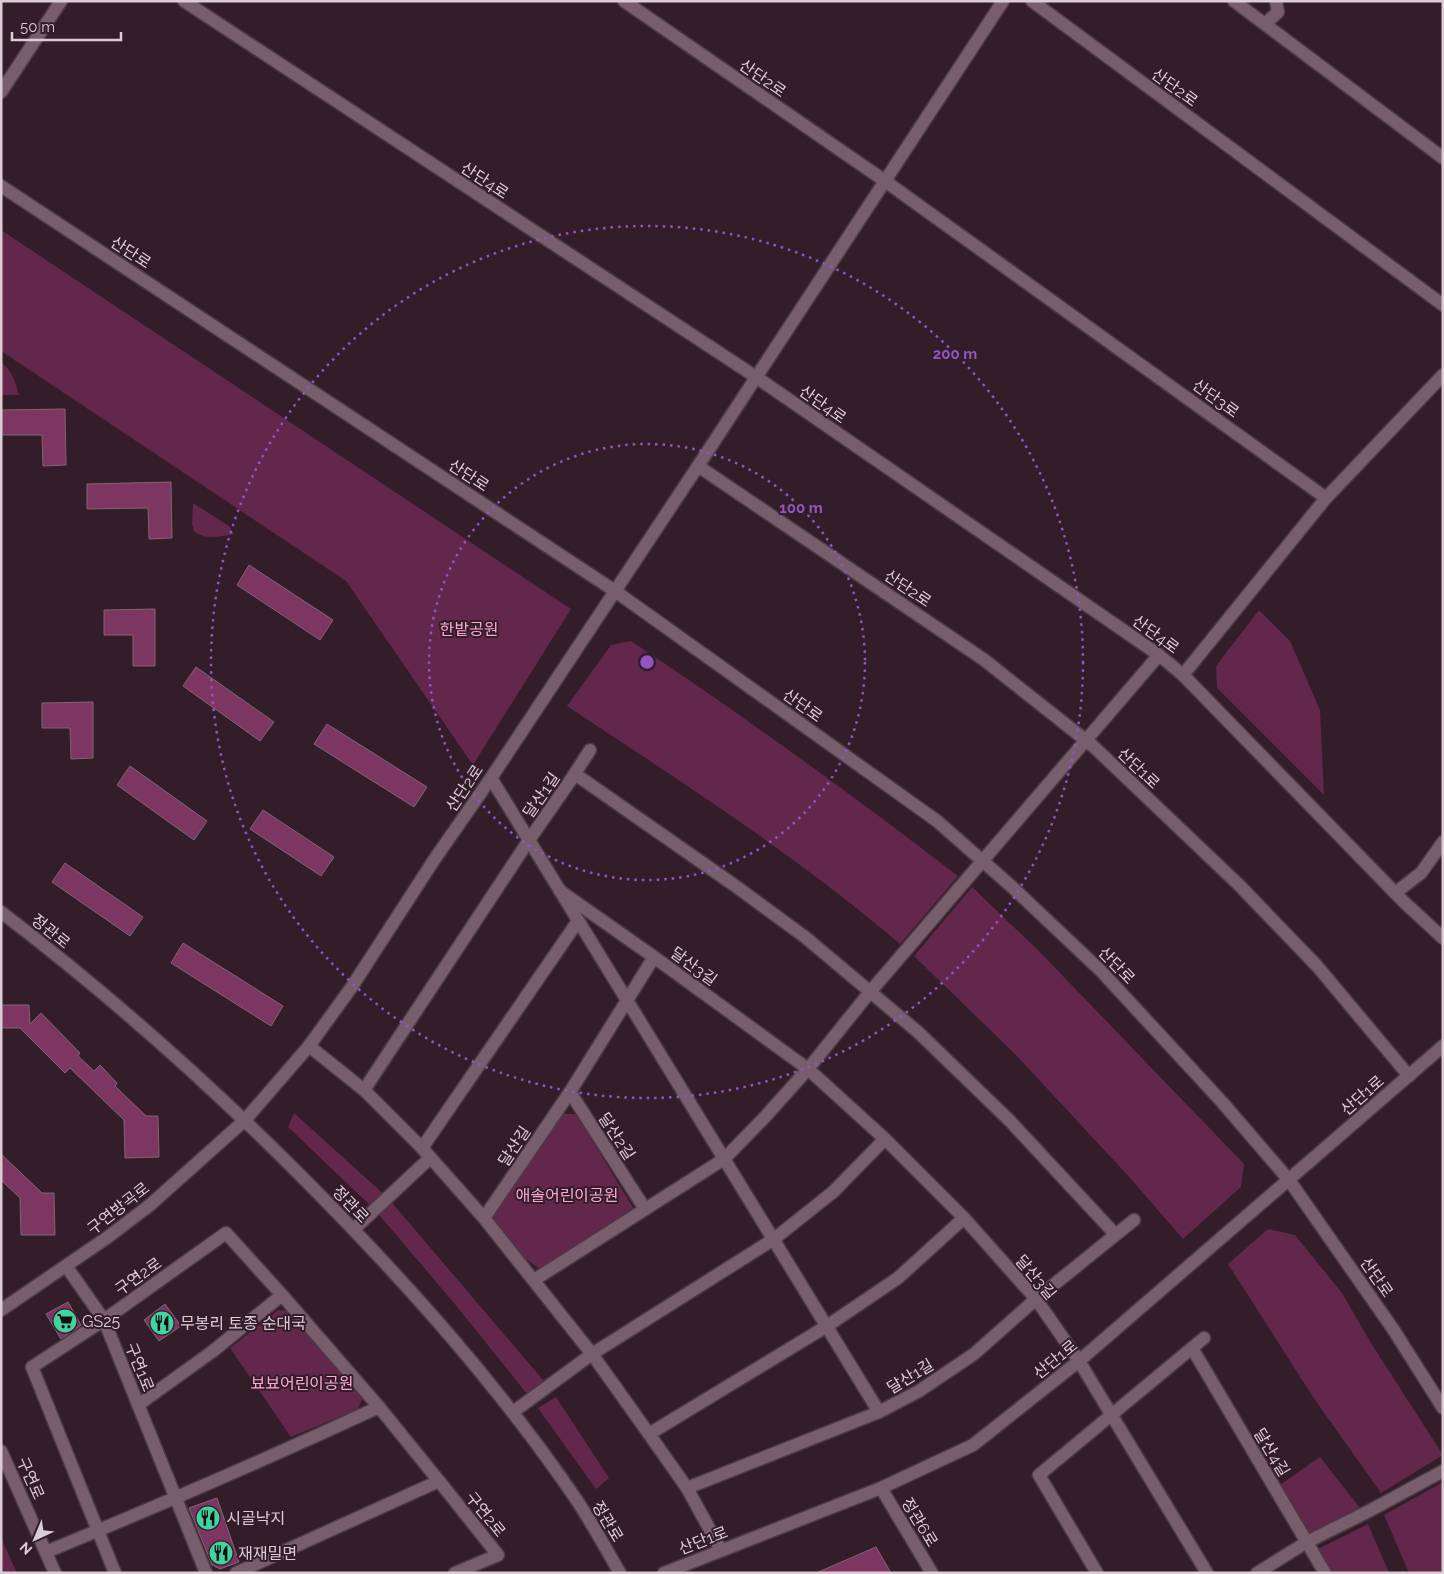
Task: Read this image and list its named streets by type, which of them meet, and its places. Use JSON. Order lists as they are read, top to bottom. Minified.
{"streets":{"street":["산단2로","산단4로","산단로","산단3로","산단1로","달산1길","정관로","달산3길","달산2길","달산길","구연방곡로","구연2로","구연1로","달산4길","구연로","정관6로"]},"crossings":[["산단2로","산단4로"],["산단2로","산단로"],["산단2로","산단3로"],["산단2로","산단1로"],["산단2로","정관로"],["산단2로","구연방곡로"],["산단로","산단1로"],["산단1로","달산3길"],["산단1로","정관6로"],["달산1길","달산3길"],["정관로","구연방곡로"],["달산2길","달산길"],["구연방곡로","구연1로"],["구연2로","구연1로"]],"parks":["한밭공원","애솔어린이공원","뵤뵤어린이공원"],"places":{"supermarket":["GS25"],"restaurant":["무봉리 토종 순대국","시골낙지","재재밀면"]},"scale_bar":"50 m","north":"bottom left","rings":["200 m","100 m"]}
